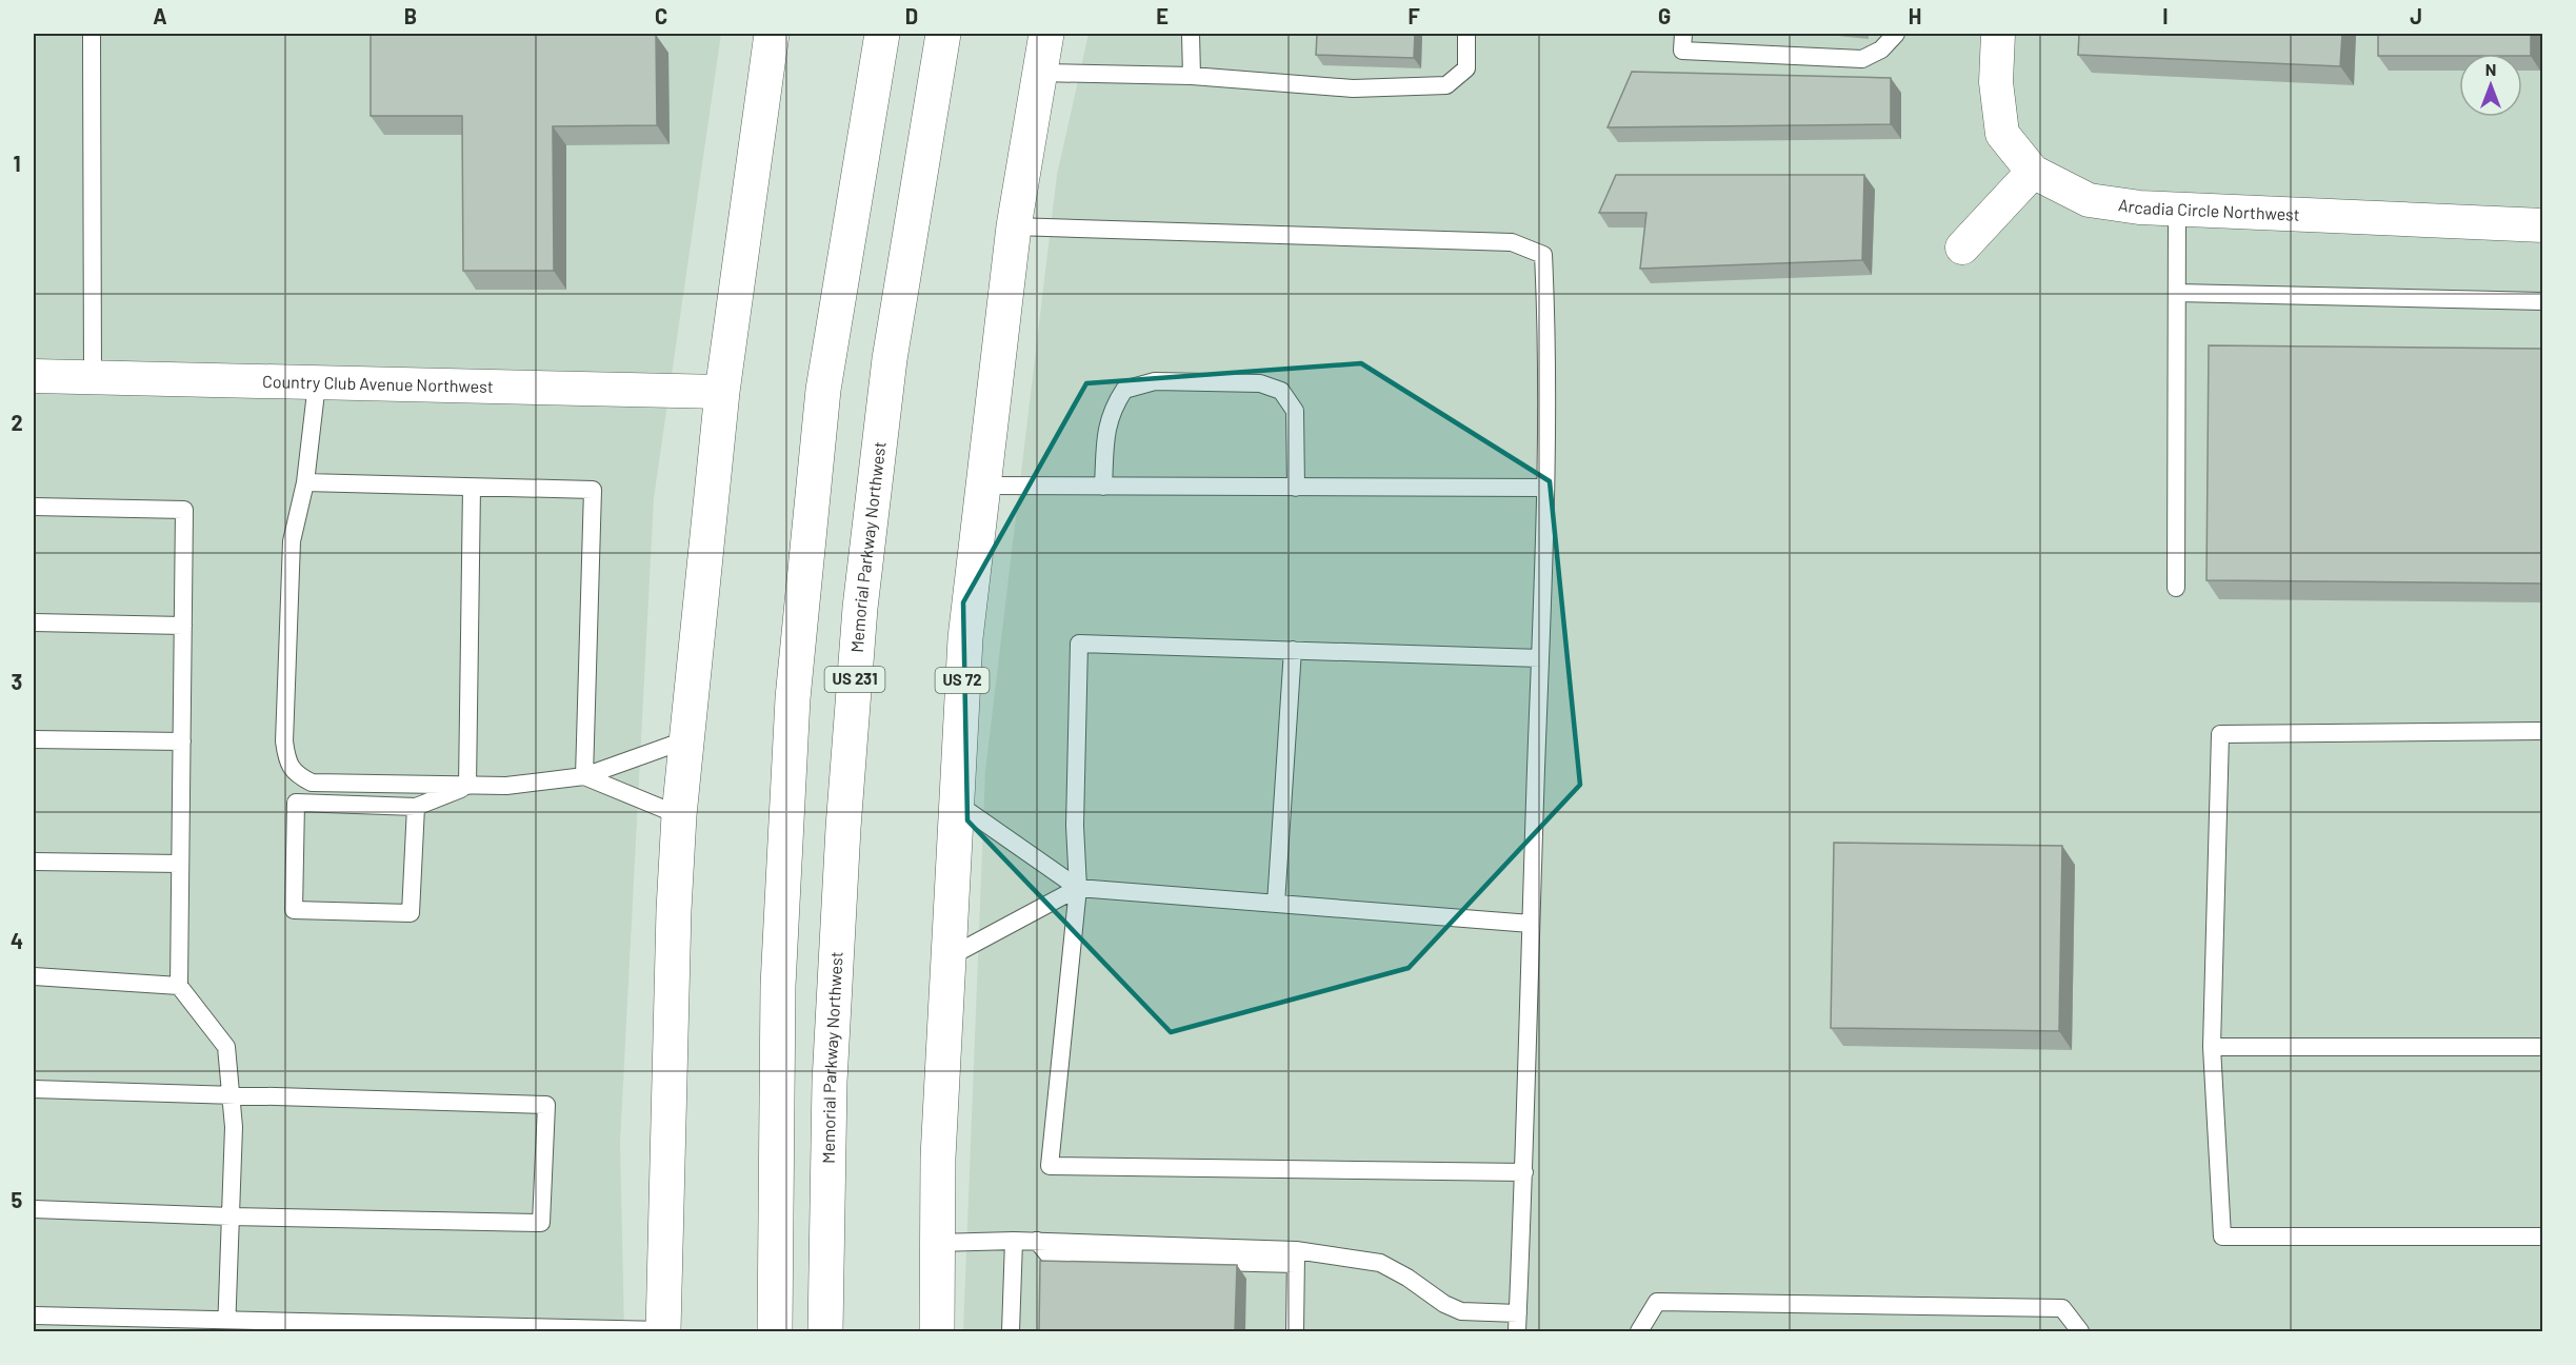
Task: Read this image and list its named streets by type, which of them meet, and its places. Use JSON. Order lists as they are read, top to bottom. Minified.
{"streets":{"highway":["Memorial Parkway Northwest","US 231","US 72"],"street":["Arcadia Circle Northwest","Country Club Avenue Northwest"]},"north":"top","grid":{"columns":["A","B","C","D","E","F","G","H","I","J"],"rows":["1","2","3","4","5"]}}
